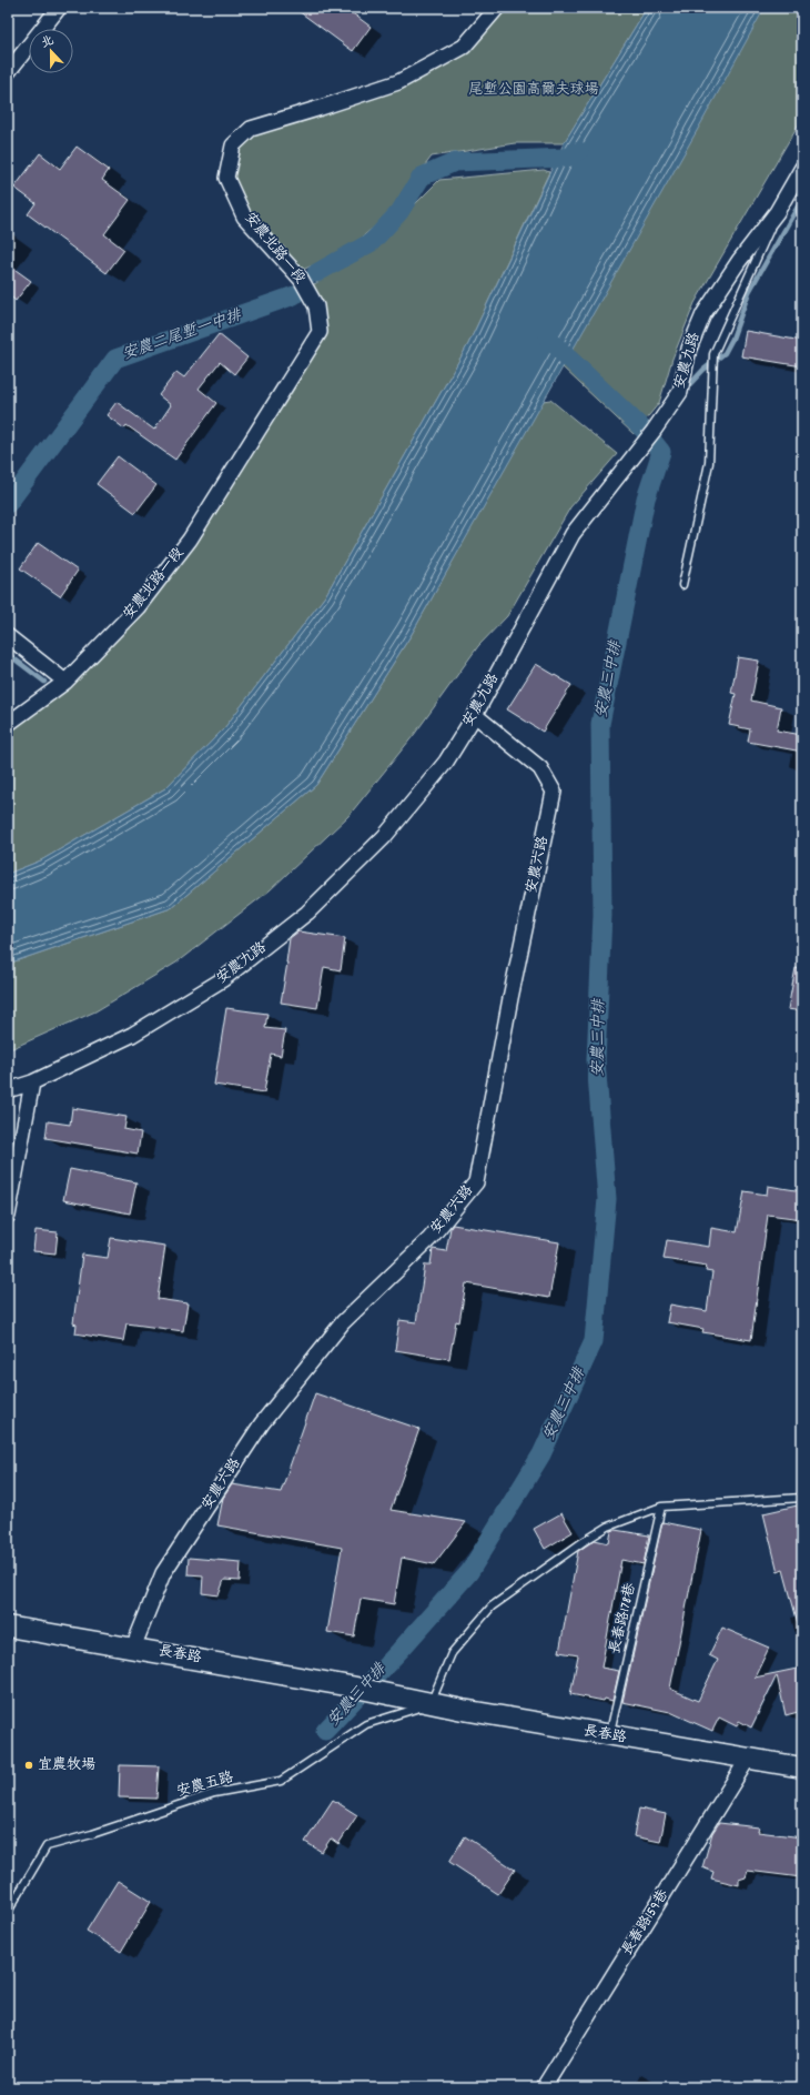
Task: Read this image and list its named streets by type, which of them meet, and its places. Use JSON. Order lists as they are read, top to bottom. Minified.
{"streets":{"street":["安農北路一段","安農九路","安農六路","長春路","長春路159巷"],"lane":["長春路178巷","安農五路"]},"crossings":[["安農九路","安農六路"],["安農六路","長春路"],["長春路178巷","長春路"],["長春路","安農五路"],["長春路","長春路159巷"]],"water":["安農二尾塹一中排","安農三中排"],"parks":["尾塹公園高爾夫球場"],"places":["宜農牧場"],"north":"top"}
